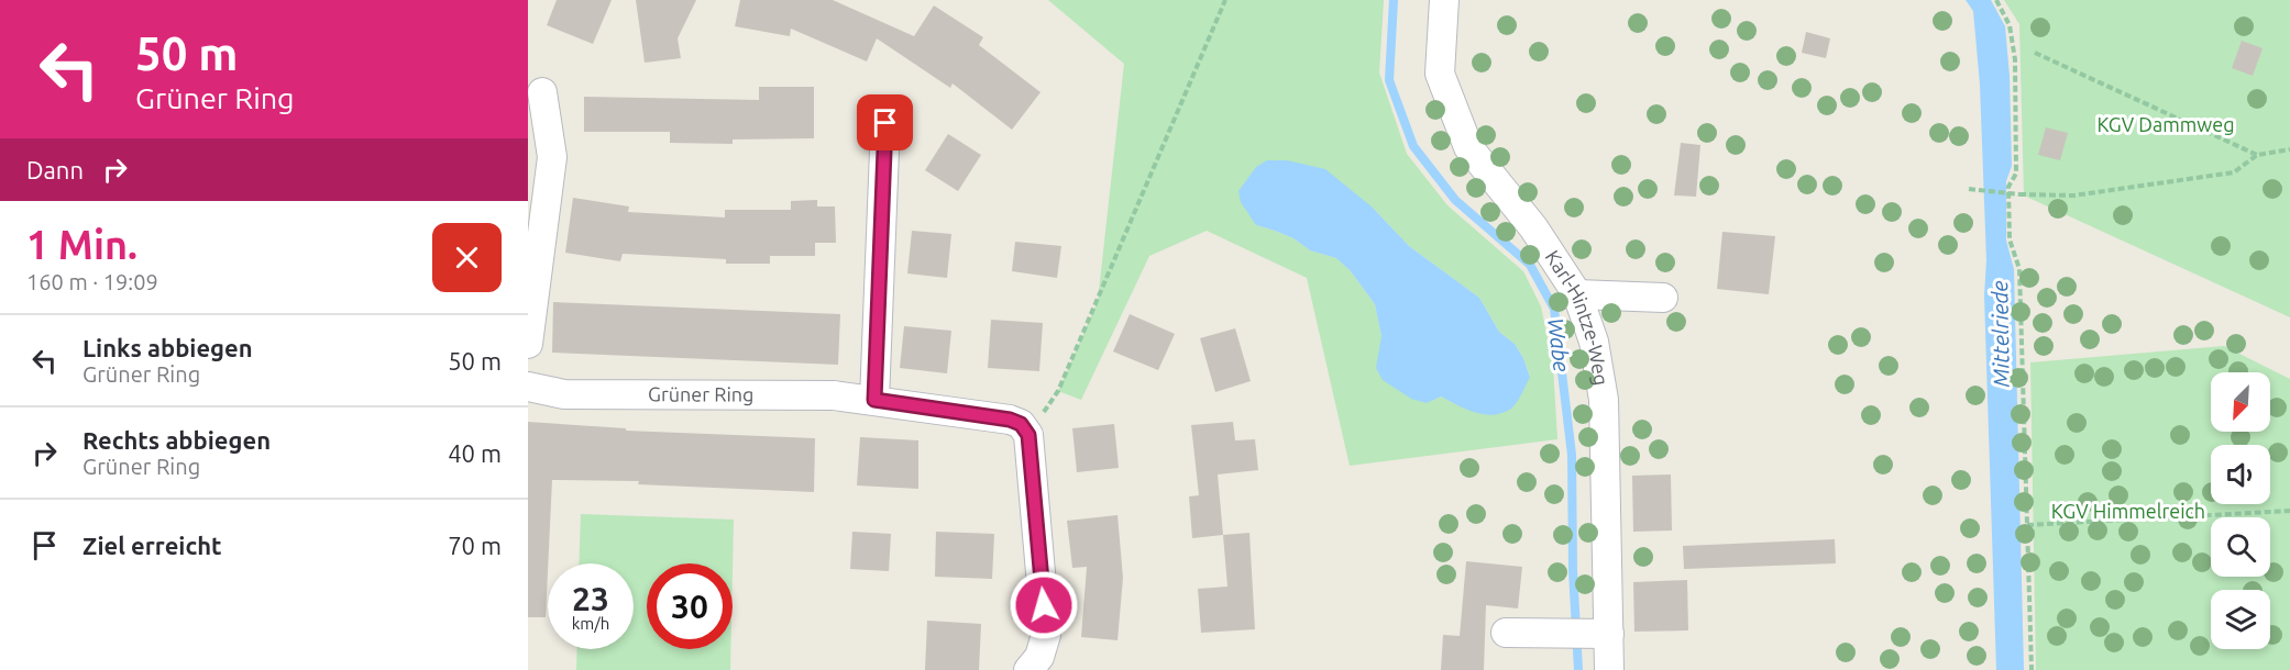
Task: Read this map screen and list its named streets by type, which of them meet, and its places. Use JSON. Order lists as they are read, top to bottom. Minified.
{"streets":{"street":["Karl-Hintze-Weg","Grüner Ring"]},"water":["Mittelriede","Wabe"],"parks":["KGV Dammweg","KGV Himmelreich"],"north":"bottom left","page":{"turn":["50 m","Grüner Ring"],"then":"Dann","heading":["1 Min.","160 m · 19:09"],"list":[{"name":"Links abbiegen","note":"Grüner Ring","value":"50 m"},{"name":"Rechts abbiegen","note":"Grüner Ring","value":"40 m"},{"name":"Ziel erreicht","value":"70 m"}],"speed":"23 km/h","limit":"30"}}
